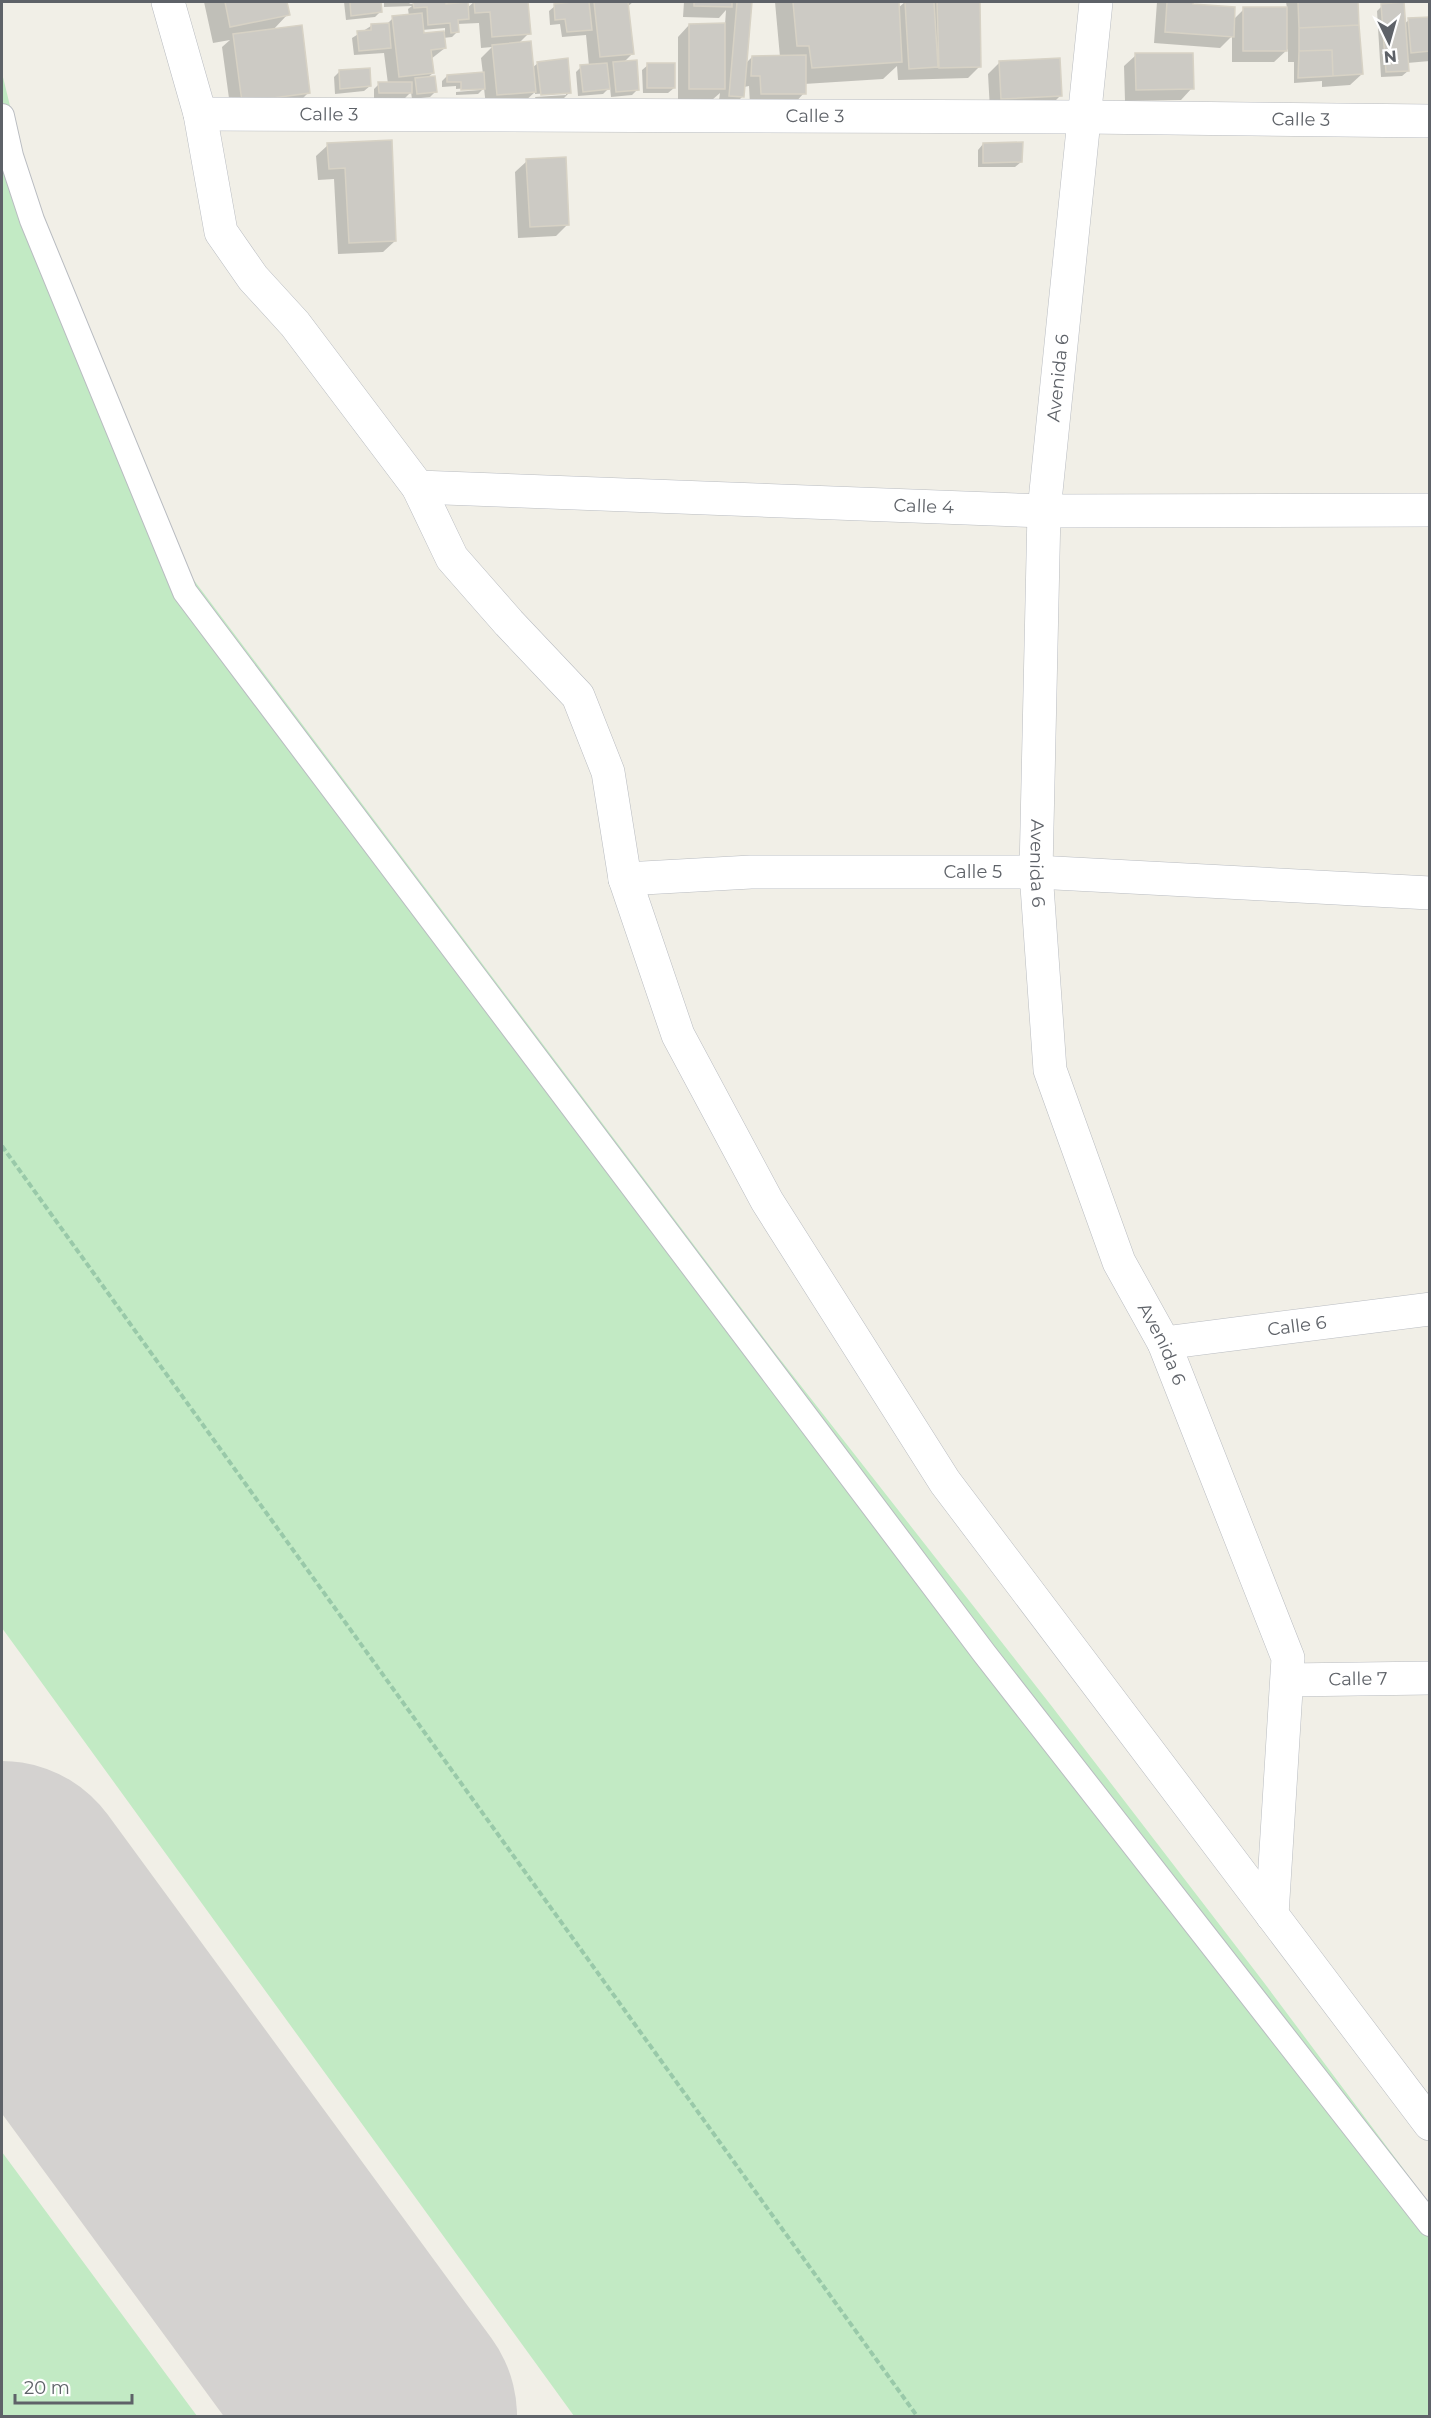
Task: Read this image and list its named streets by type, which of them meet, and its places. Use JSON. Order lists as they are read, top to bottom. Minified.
{"streets":{"street":["Calle 3","Avenida 6","Calle 4","Calle 5","Calle 6","Calle 7"]},"crossings":[["Calle 3","Avenida 6"],["Avenida 6","Calle 4"],["Avenida 6","Calle 5"],["Avenida 6","Calle 6"],["Avenida 6","Calle 7"]],"scale_bar":"20 m","north":"bottom"}
